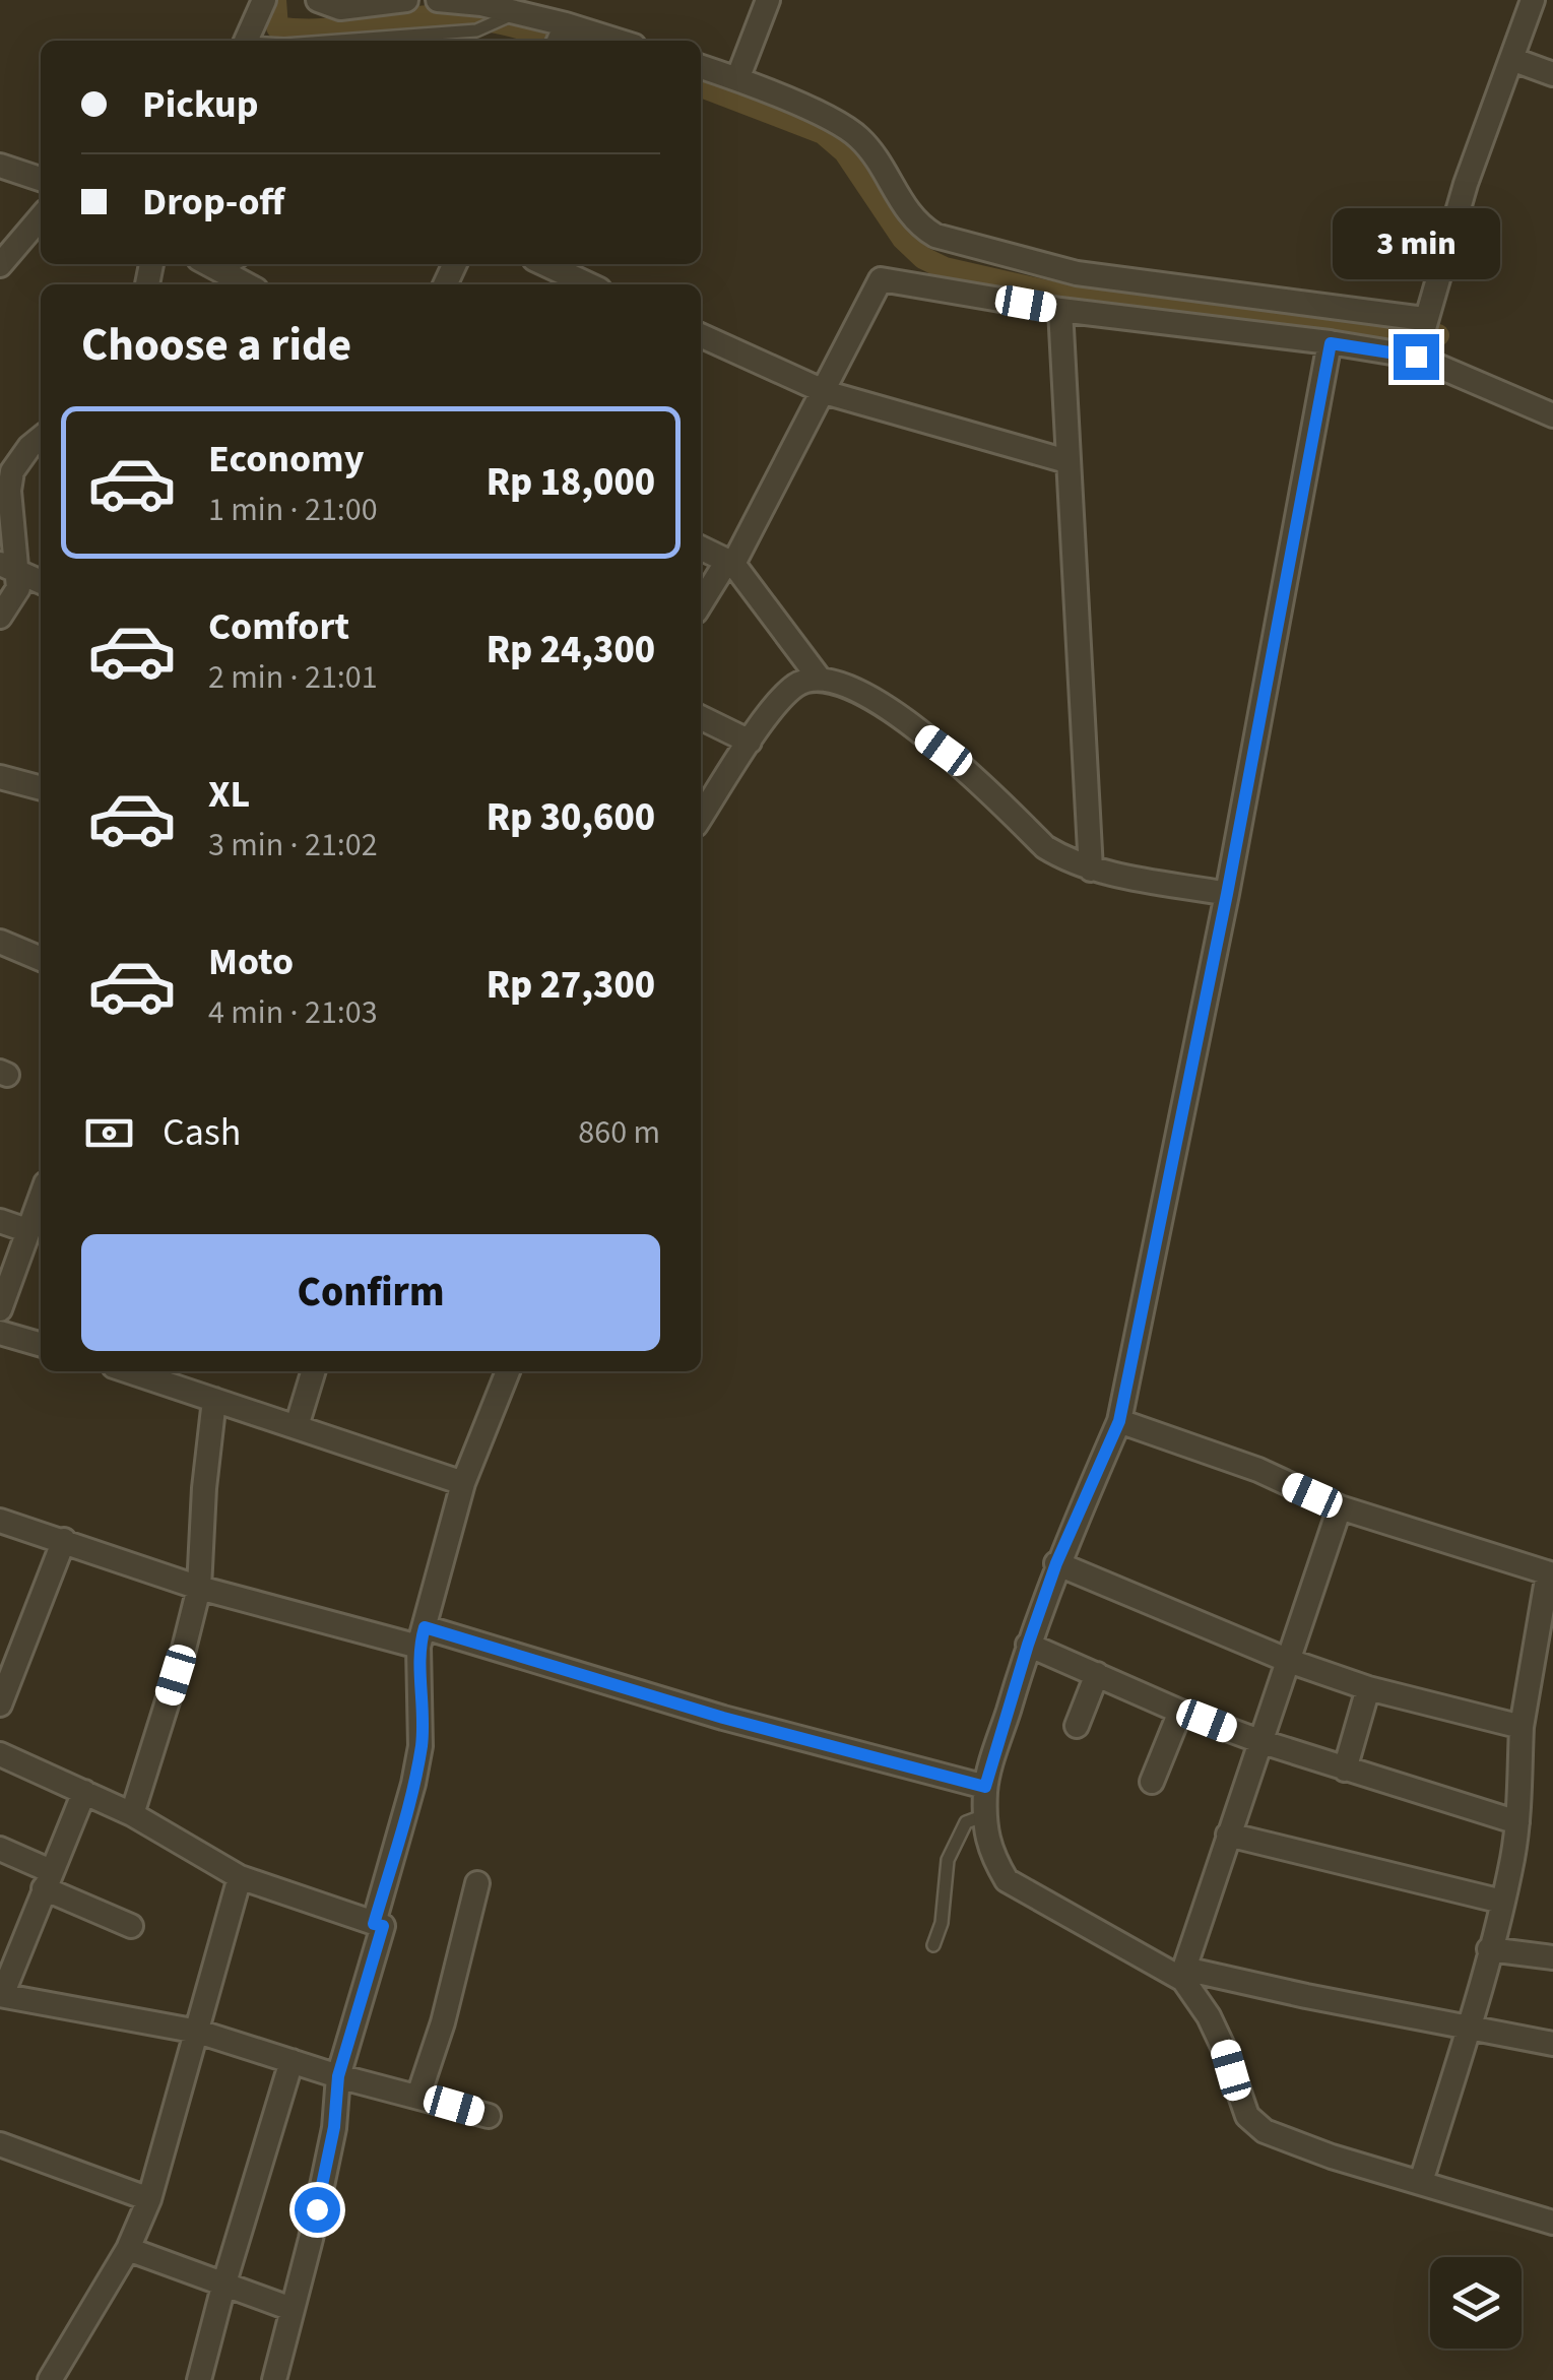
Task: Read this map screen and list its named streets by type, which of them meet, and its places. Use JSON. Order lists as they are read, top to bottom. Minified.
{"page":{"banner":["Pickup","Drop-off"],"bubble":"3 min","heading":"Choose a ride","list":[{"name":"Economy","note":"1 min · 21:00","value":"Rp 18,000"},{"name":"Comfort","note":"2 min · 21:01","value":"Rp 24,300"},{"name":"XL","note":"3 min · 21:02","value":"Rp 30,600"},{"name":"Moto","note":"4 min · 21:03","value":"Rp 27,300"}],"pay":["Cash","860 m"],"buttons":"Confirm"}}
